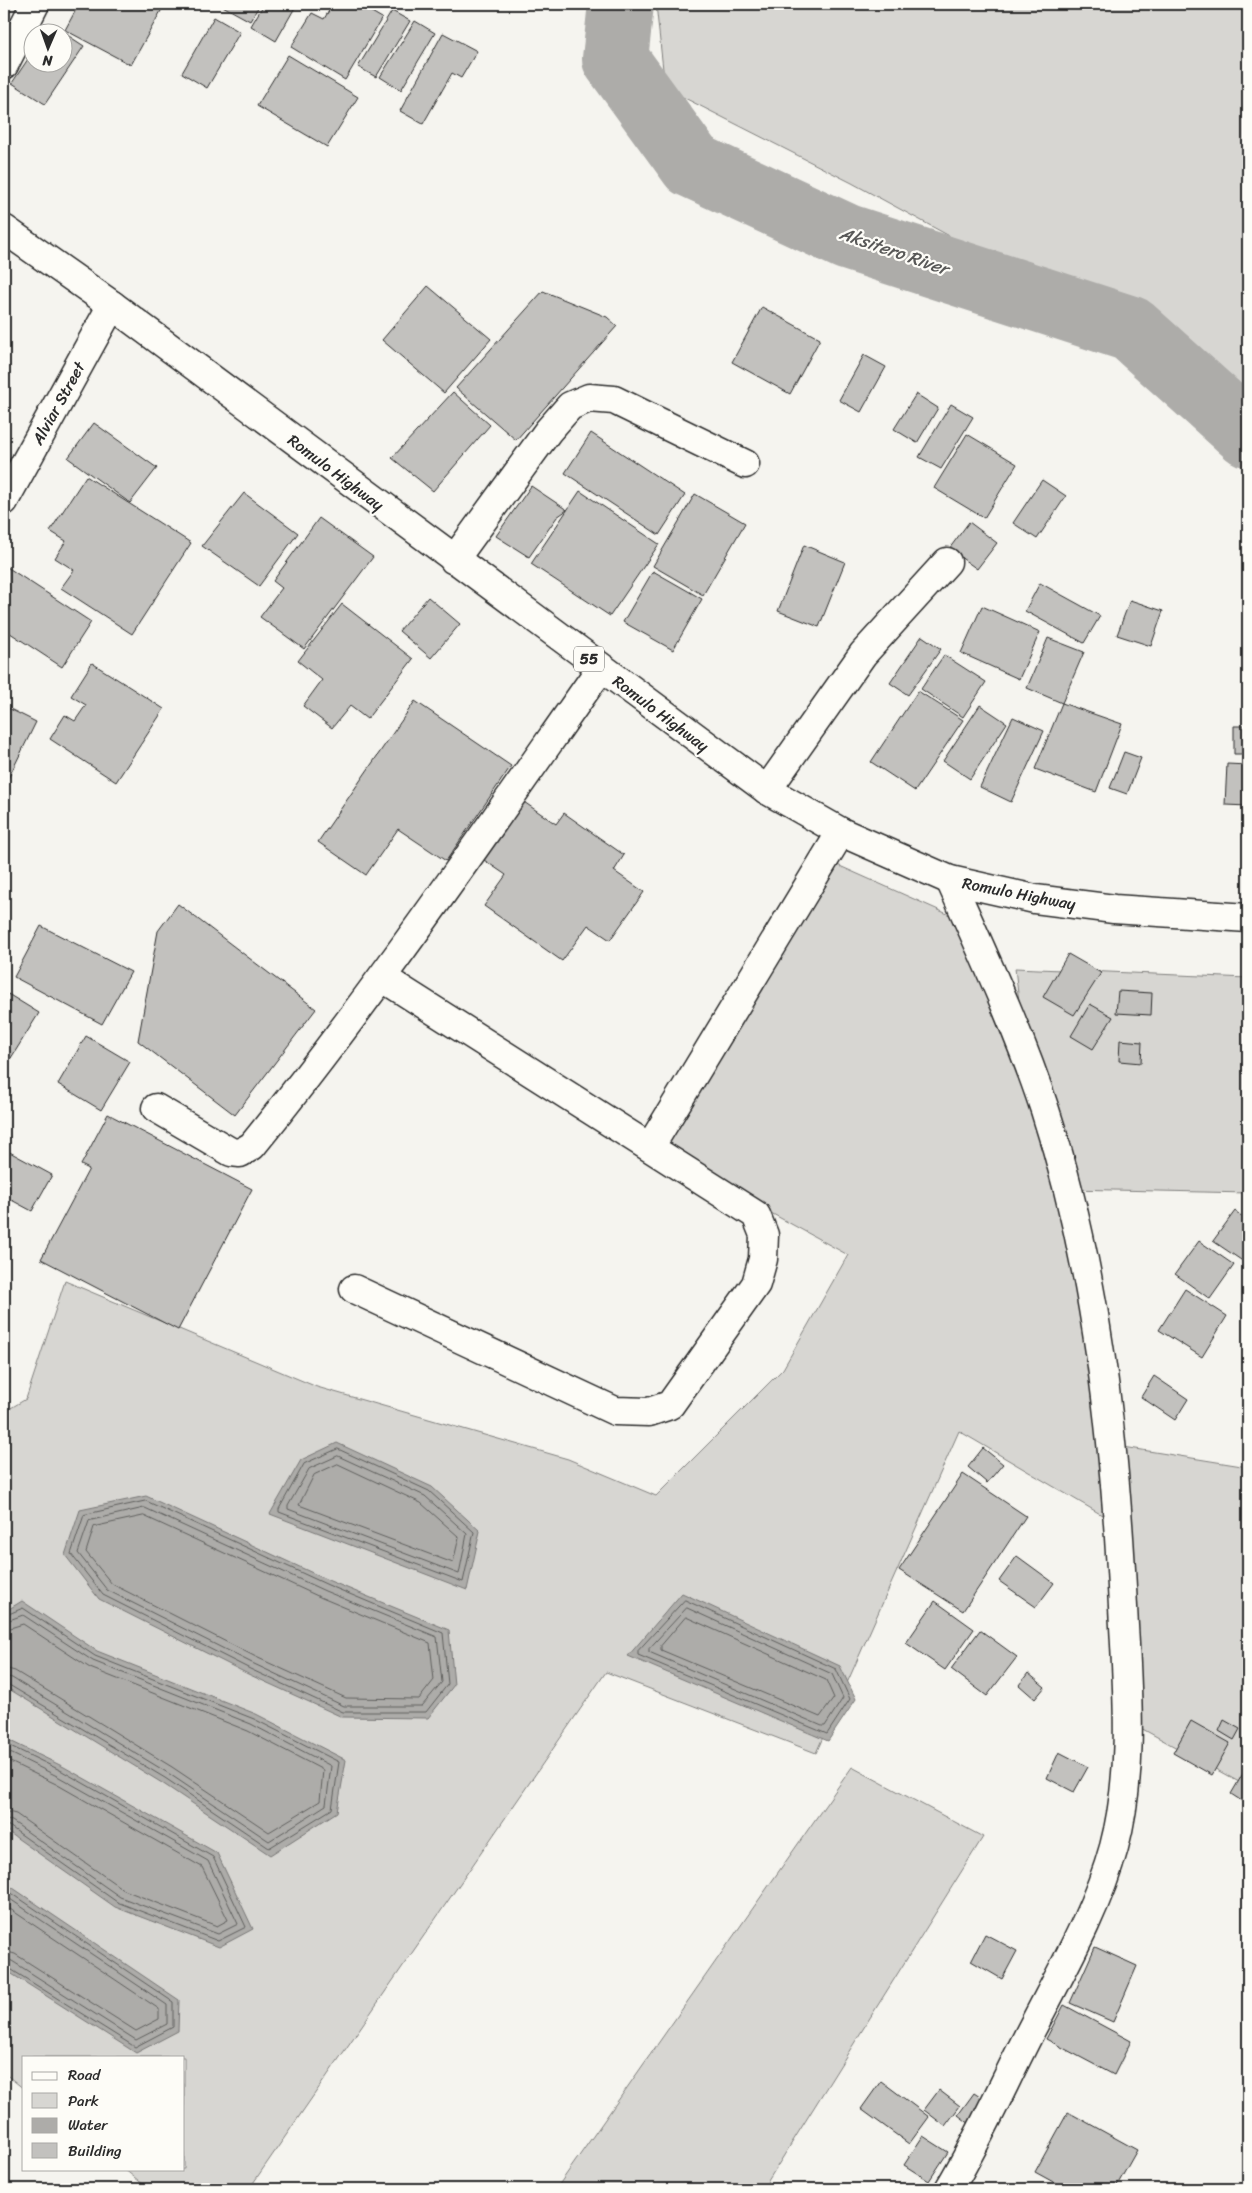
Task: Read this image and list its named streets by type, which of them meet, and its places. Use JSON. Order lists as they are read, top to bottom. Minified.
{"streets":{"main road":["Alviar Street","Romulo Highway","55"]},"crossings":[["Alviar Street","Romulo Highway"]],"water":["Aksitero River"],"legend":["Road","Park","Water","Building"],"north":"bottom"}
